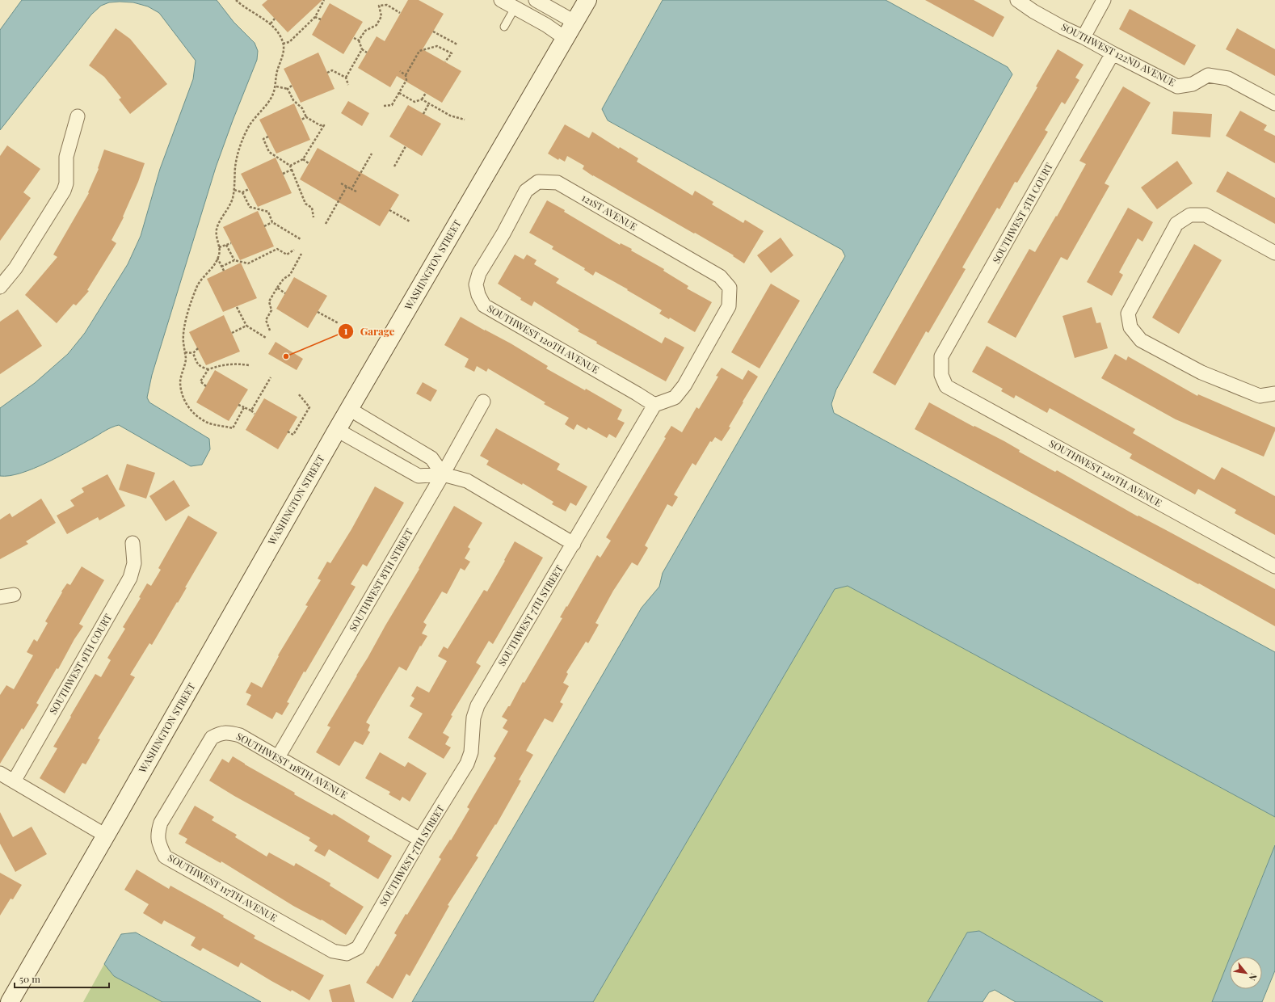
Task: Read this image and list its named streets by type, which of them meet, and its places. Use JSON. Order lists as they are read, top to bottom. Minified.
{"streets":{"street":["SOUTHWEST 122ND AVENUE","121ST AVENUE","SOUTHWEST 5TH COURT","WASHINGTON STREET","SOUTHWEST 120TH AVENUE","SOUTHWEST 8TH STREET","SOUTHWEST 7TH STREET","SOUTHWEST 9TH COURT","SOUTHWEST 118TH AVENUE","SOUTHWEST 117TH AVENUE"]},"crossings":[["SOUTHWEST 122ND AVENUE","SOUTHWEST 5TH COURT"],["121ST AVENUE","SOUTHWEST 120TH AVENUE"],["121ST AVENUE","SOUTHWEST 7TH STREET"],["SOUTHWEST 5TH COURT","SOUTHWEST 120TH AVENUE"],["SOUTHWEST 120TH AVENUE","SOUTHWEST 7TH STREET"],["SOUTHWEST 8TH STREET","SOUTHWEST 118TH AVENUE"],["SOUTHWEST 7TH STREET","SOUTHWEST 118TH AVENUE"],["SOUTHWEST 7TH STREET","SOUTHWEST 117TH AVENUE"],["SOUTHWEST 118TH AVENUE","SOUTHWEST 117TH AVENUE"]],"places":["Garage"],"scale_bar":"50 m","north":"bottom right"}
